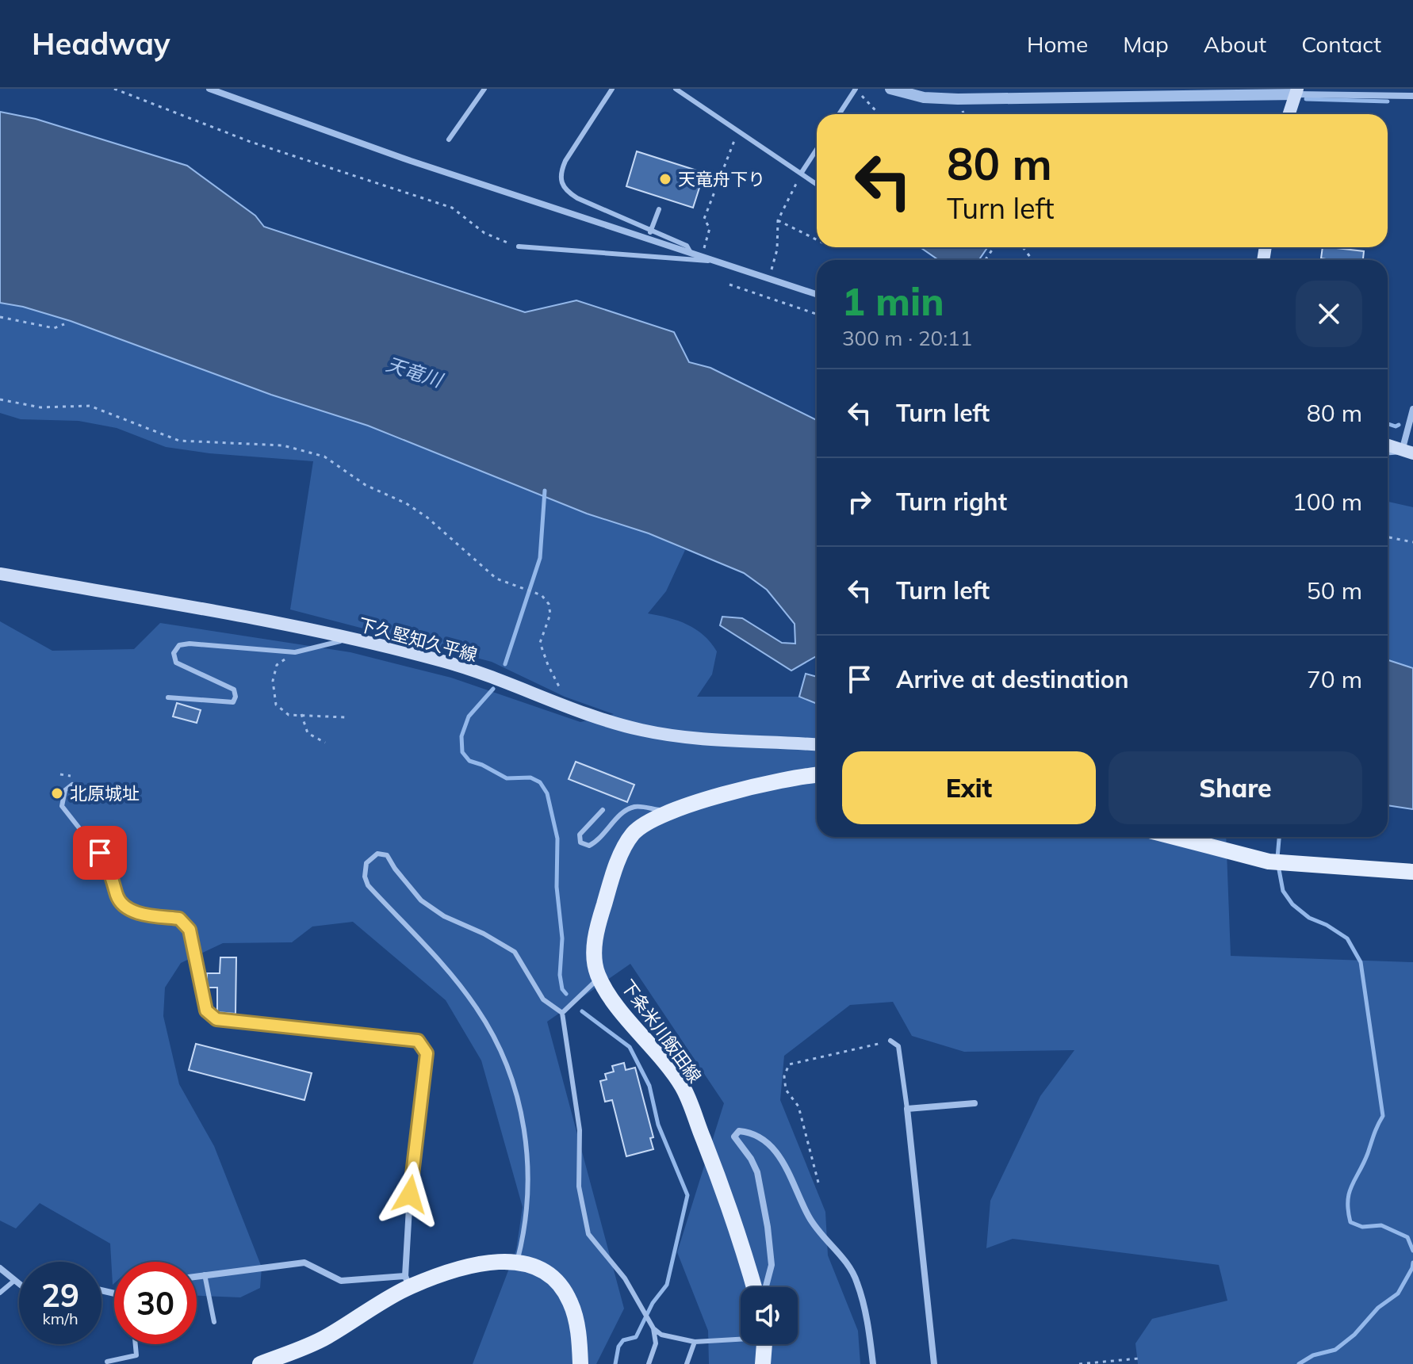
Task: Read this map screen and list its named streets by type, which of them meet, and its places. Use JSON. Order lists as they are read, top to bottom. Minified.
{"streets":{"main road":["下久堅知久平線","下条米川飯田線"]},"water":["天竜川"],"places":["天竜舟下り","北原城址"],"page":{"header":"Headway","nav":["Home","Map","About","Contact"],"turn":["80 m","Turn left"],"heading":["1 min","300 m · 20:11"],"list":[{"name":"Turn left","value":"80 m"},{"name":"Turn right","value":"100 m"},{"name":"Turn left","value":"50 m"},{"name":"Arrive at destination","value":"70 m"}],"buttons":["Exit","Share"],"speed":"29 km/h","limit":"30"}}
